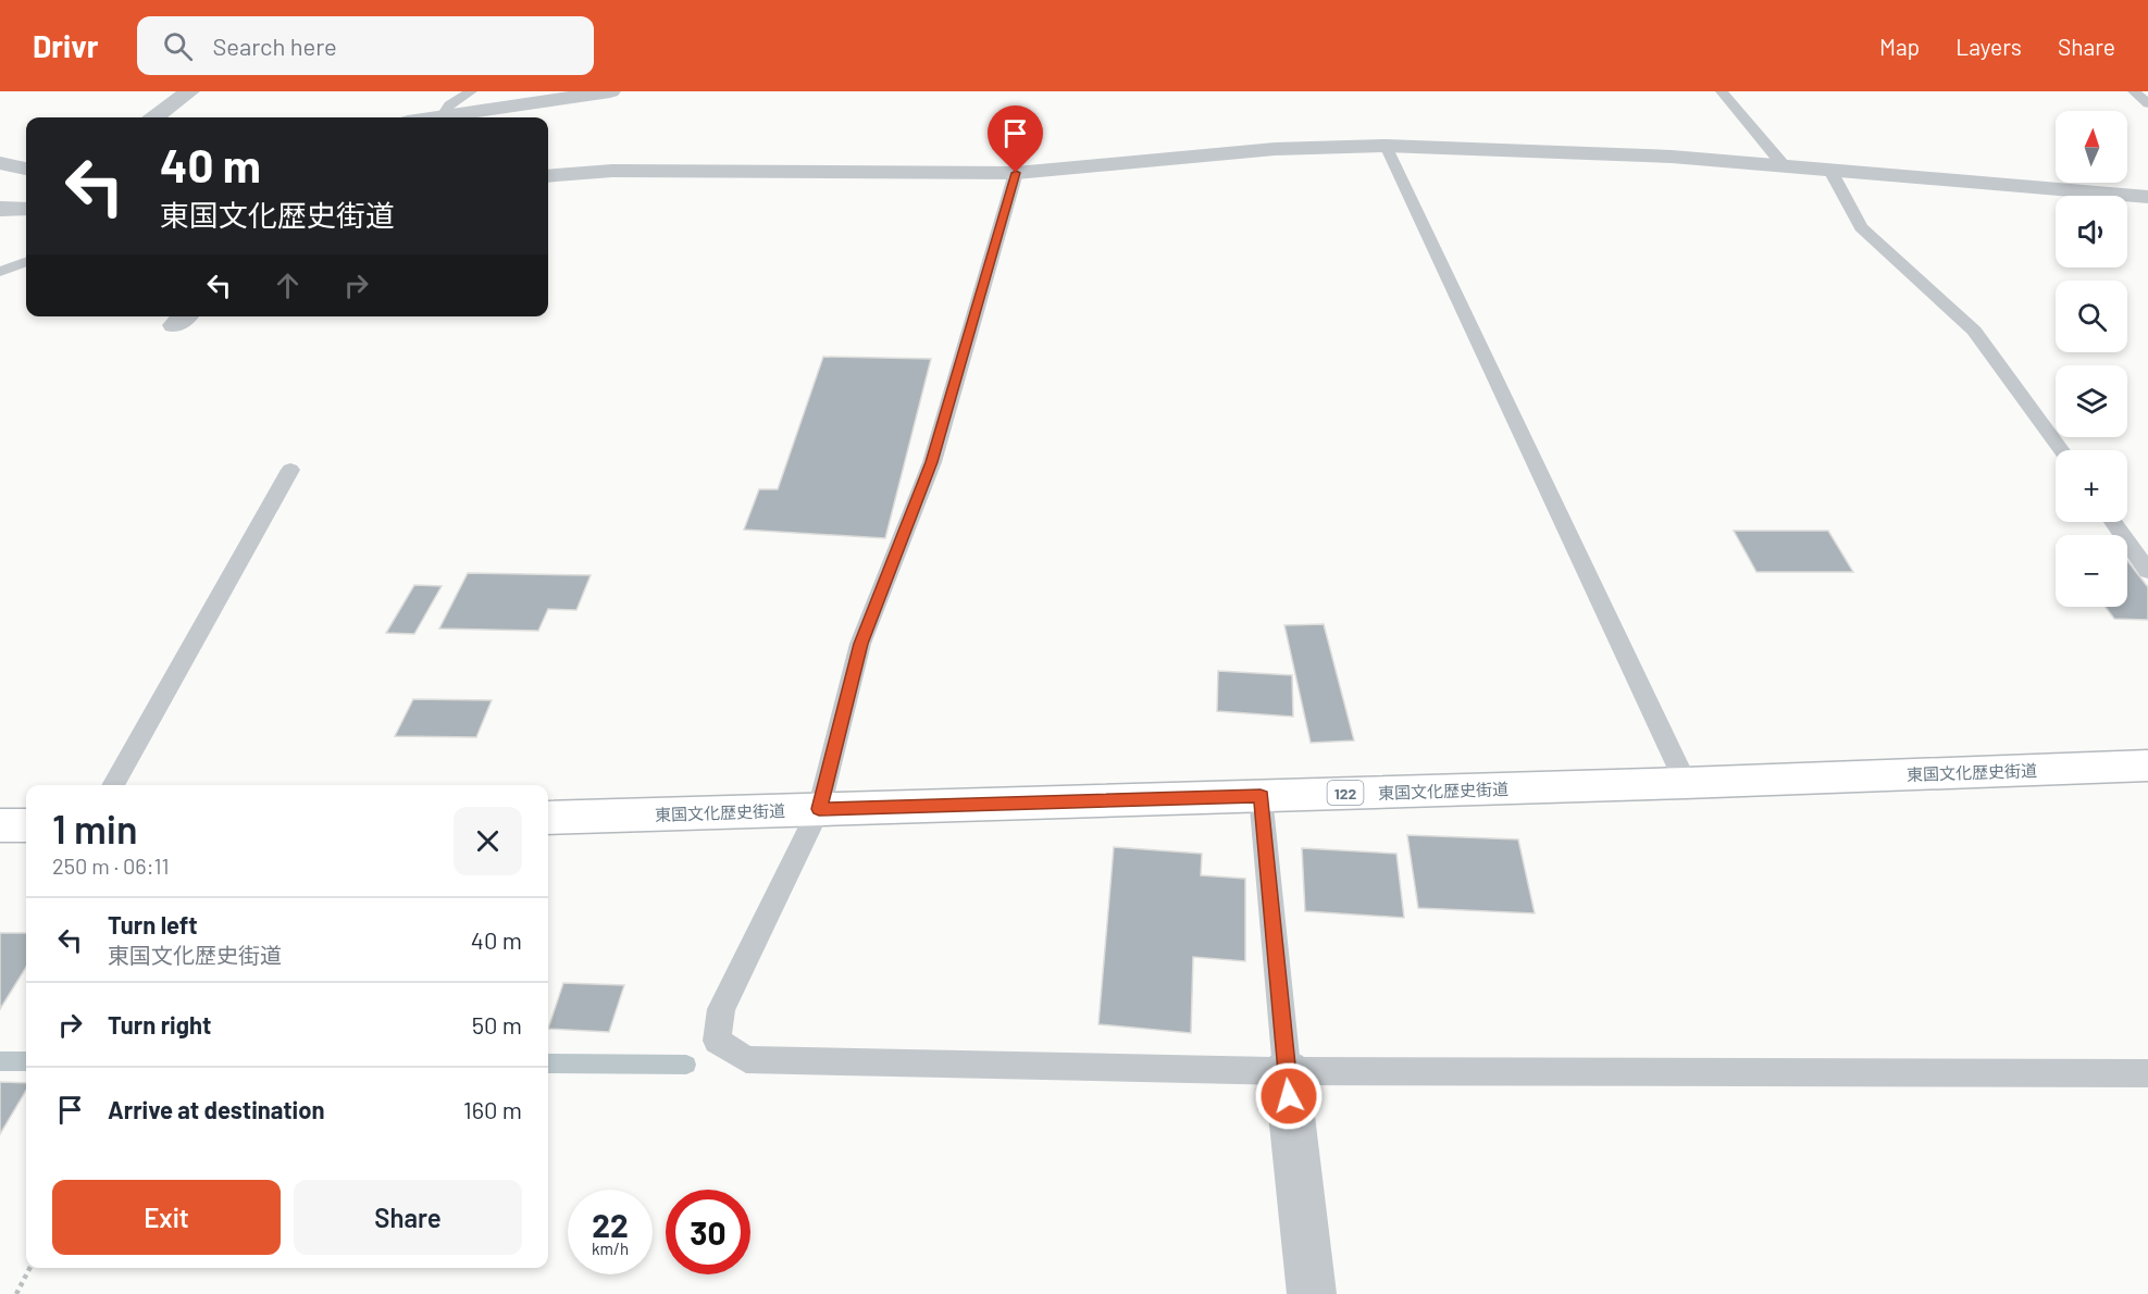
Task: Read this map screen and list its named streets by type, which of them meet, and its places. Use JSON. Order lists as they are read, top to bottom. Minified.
{"streets":{"highway":["東国文化歴史街道","122"]},"north":"top","page":{"header":"Drivr","search":"Search here","nav":["Map","Layers","Share"],"map_buttons":["+","−"],"turn":["40 m","東国文化歴史街道"],"heading":["1 min","250 m · 06:11"],"list":[{"name":"Turn left","note":"東国文化歴史街道","value":"40 m"},{"name":"Turn right","value":"50 m"},{"name":"Arrive at destination","value":"160 m"}],"buttons":["Exit","Share"],"speed":"22 km/h","limit":"30"}}
